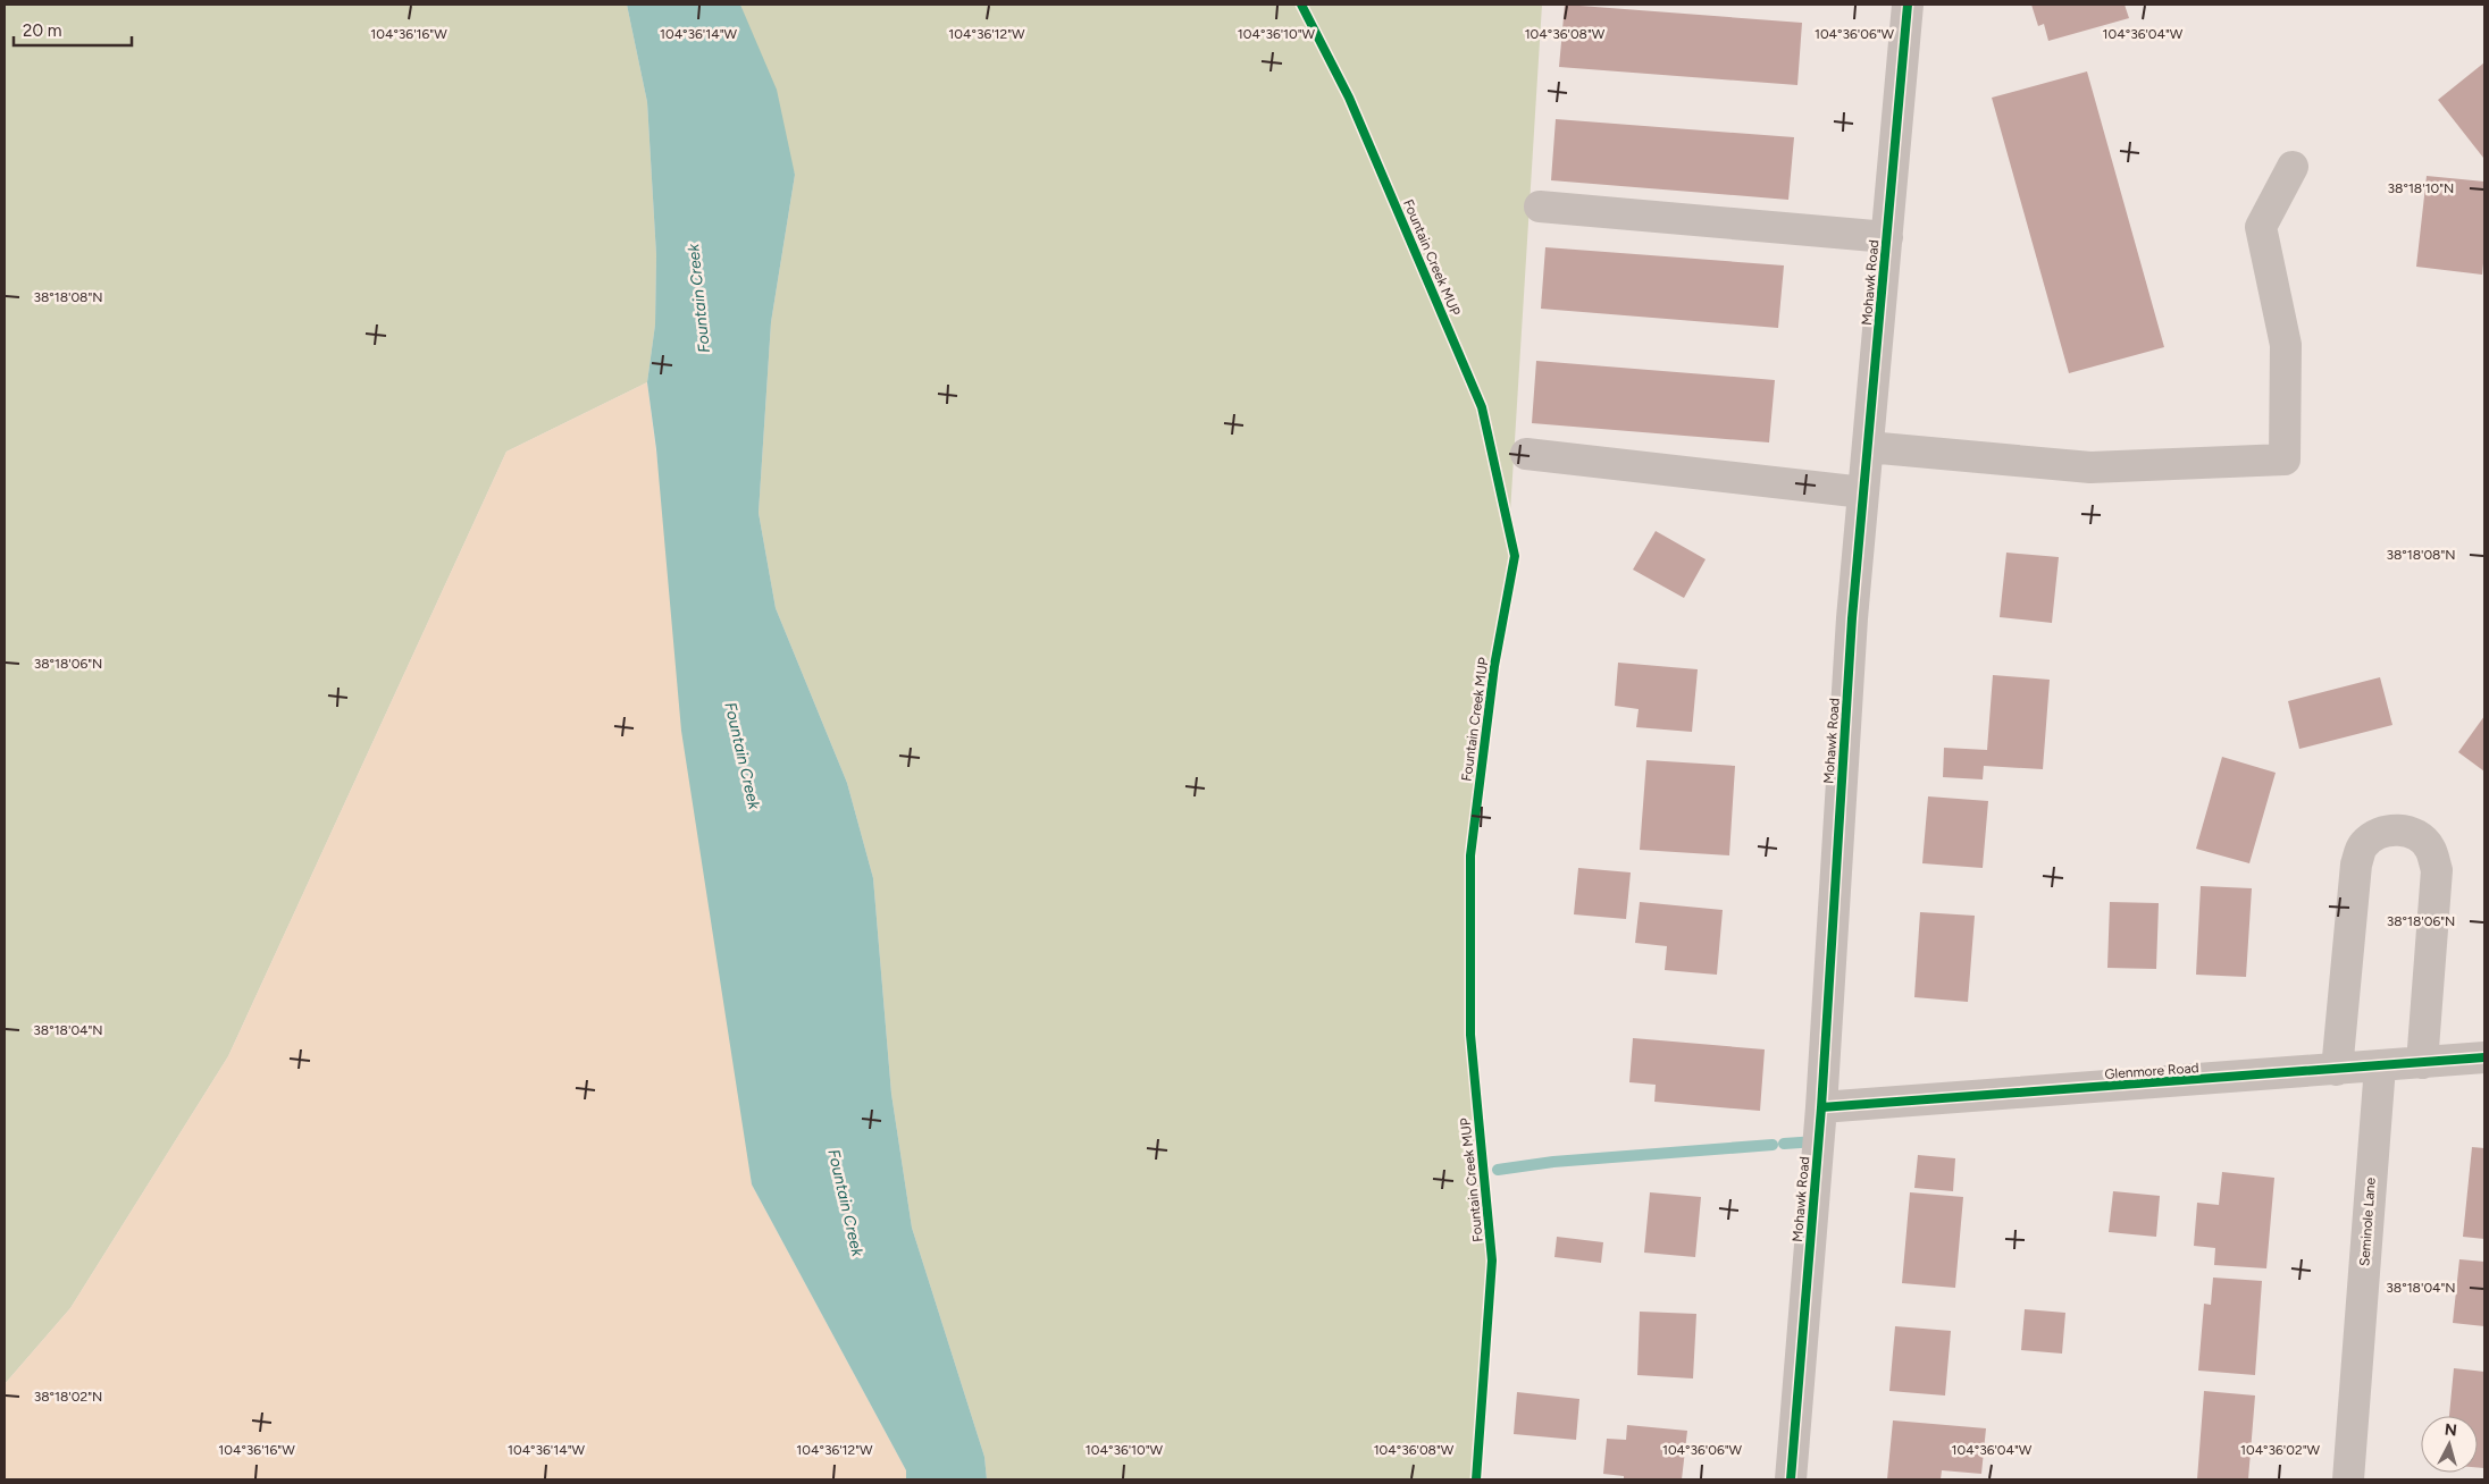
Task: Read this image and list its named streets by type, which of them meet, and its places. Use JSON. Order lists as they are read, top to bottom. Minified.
{"streets":{"street":["Mohawk Road","Glenmore Road","Seminole Lane"],"cycle path":["Fountain Creek MUP"]},"crossings":[["Mohawk Road","Glenmore Road"],["Glenmore Road","Seminole Lane"]],"water":["Fountain Creek"],"scale_bar":"20 m","north":"top","coordinates":["104°36'16\"W","104°36'14\"W","104°36'12\"W","104°36'10\"W","104°36'08\"W","104°36'06\"W","104°36'04\"W","38°18'10\"N","38°18'08\"N","38°18'06\"N","38°18'04\"N","38°18'02\"N","104°36'02\"W"]}
